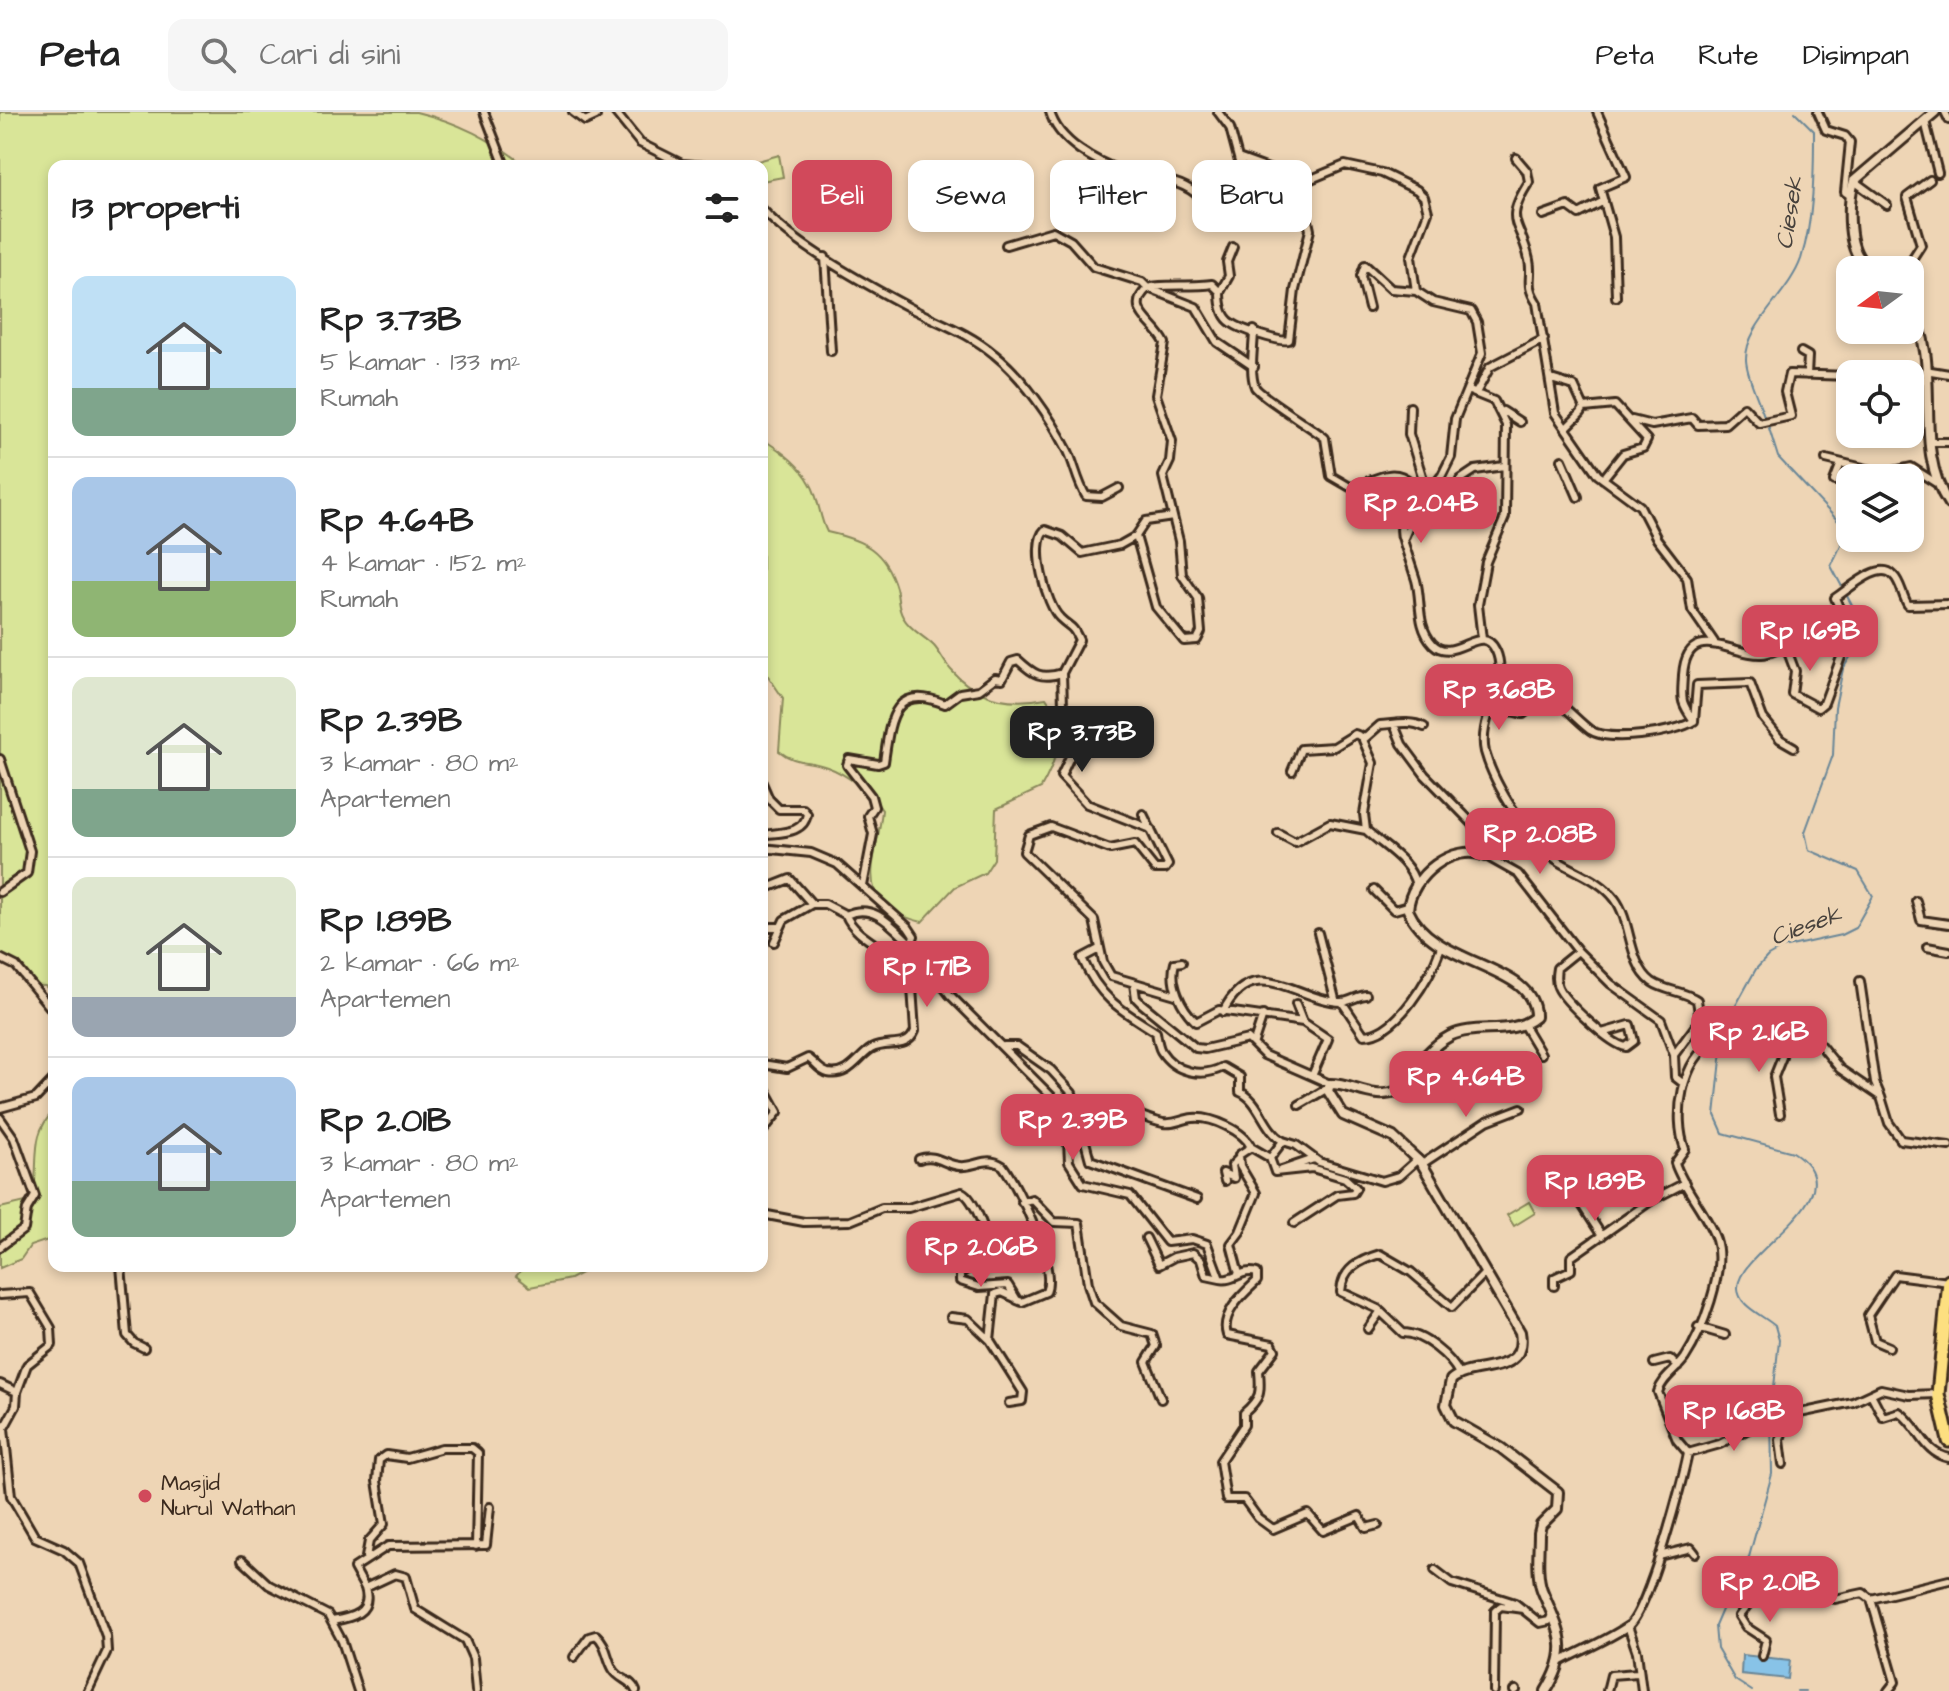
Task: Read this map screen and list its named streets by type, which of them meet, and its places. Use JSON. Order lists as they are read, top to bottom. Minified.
{"water":["Ciesek"],"places":["Masjid Nurul Wathan"],"north":"left","page":{"header":"Peta","search":"Cari di sini","nav":["Peta","Rute","Disimpan"],"chip":["Beli","Sewa","Filter","Baru"],"heading":"13 properti","list":[{"name":"Rp 3.73B","note":"5 kamar · 133 m² · Rumah"},{"name":"Rp 4.64B","note":"4 kamar · 152 m² · Rumah"},{"name":"Rp 2.39B","note":"3 kamar · 80 m² · Apartemen"},{"name":"Rp 1.89B","note":"2 kamar · 66 m² · Apartemen"},{"name":"Rp 2.01B","note":"3 kamar · 80 m² · Apartemen"}],"price":["Rp 2.04B","Rp 1.69B","Rp 3.68B","Rp 3.73B","Rp 2.08B","Rp 1.71B","Rp 2.16B","Rp 4.64B","Rp 2.39B","Rp 1.89B","Rp 2.06B","Rp 1.68B","Rp 2.01B"]}}
